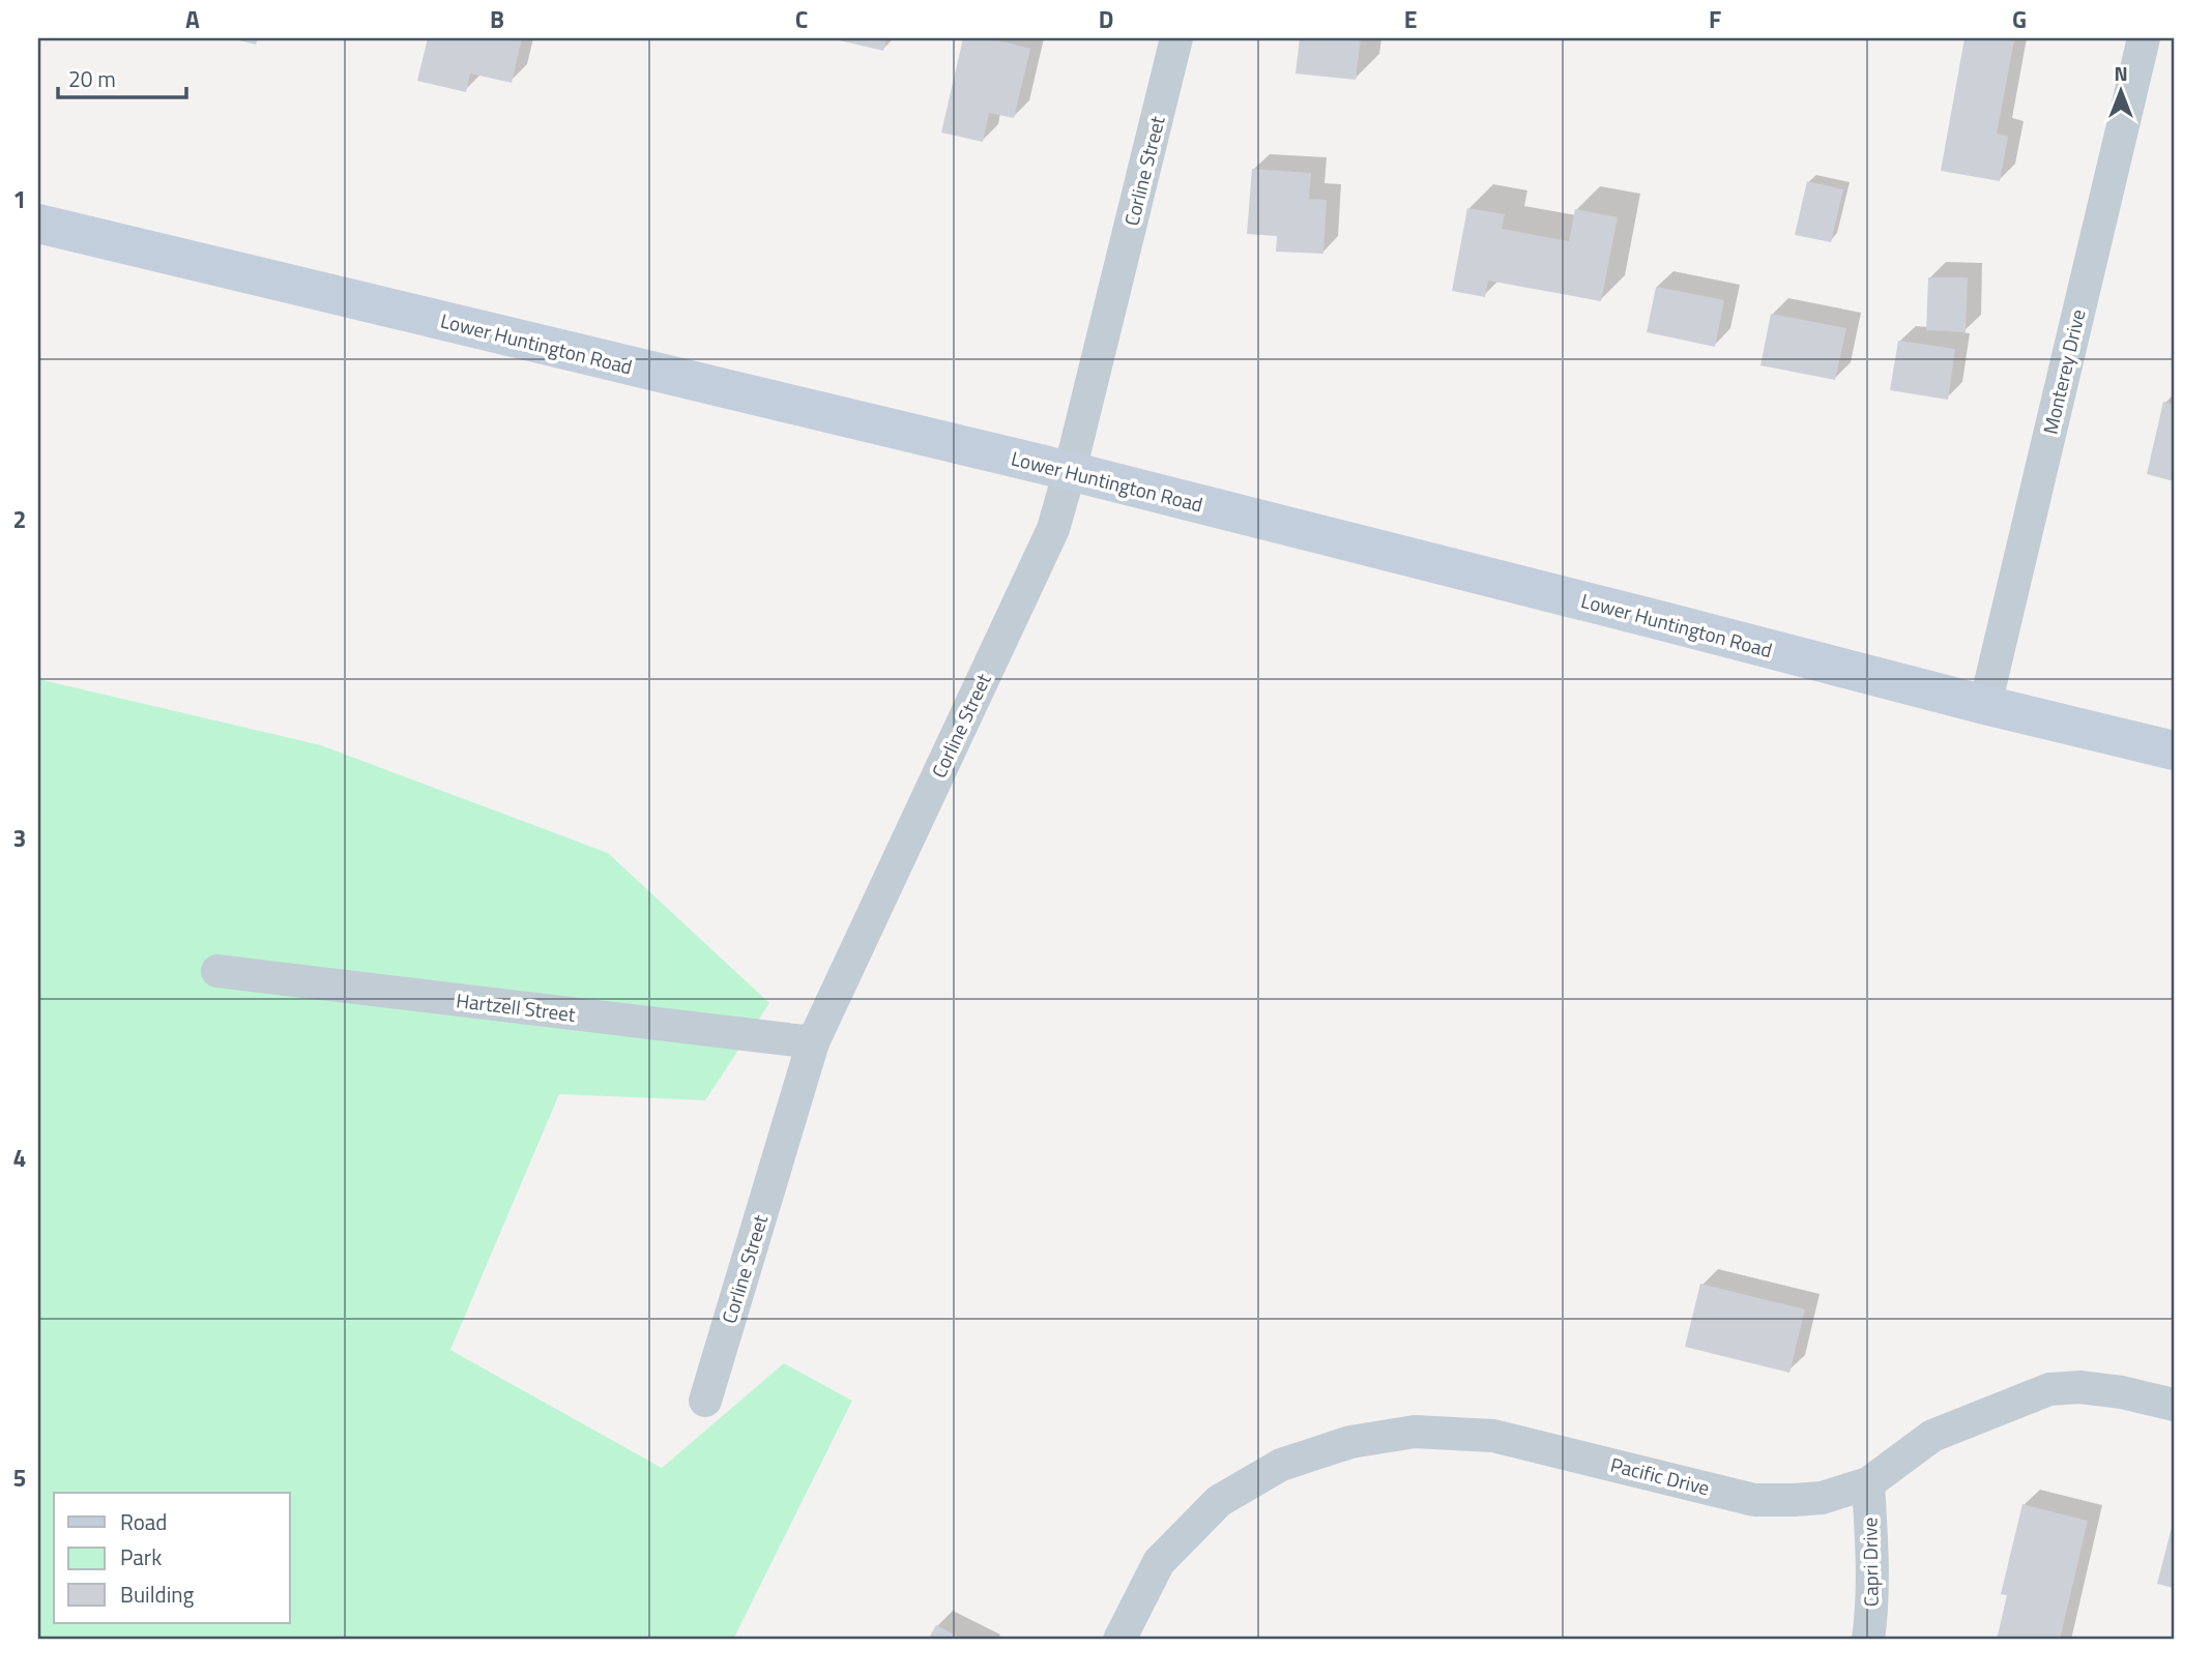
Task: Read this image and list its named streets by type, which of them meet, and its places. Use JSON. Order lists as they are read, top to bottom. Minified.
{"streets":{"main road":["Lower Huntington Road"],"street":["Corline Street","Monterey Drive","Hartzell Street","Pacific Drive","Capri Drive"]},"crossings":[["Corline Street","Lower Huntington Road"],["Corline Street","Hartzell Street"],["Lower Huntington Road","Monterey Drive"],["Pacific Drive","Capri Drive"]],"legend":["Road","Park","Building"],"scale_bar":"20 m","north":"top","grid":{"columns":["A","B","C","D","E","F","G"],"rows":["1","2","3","4","5"]}}
